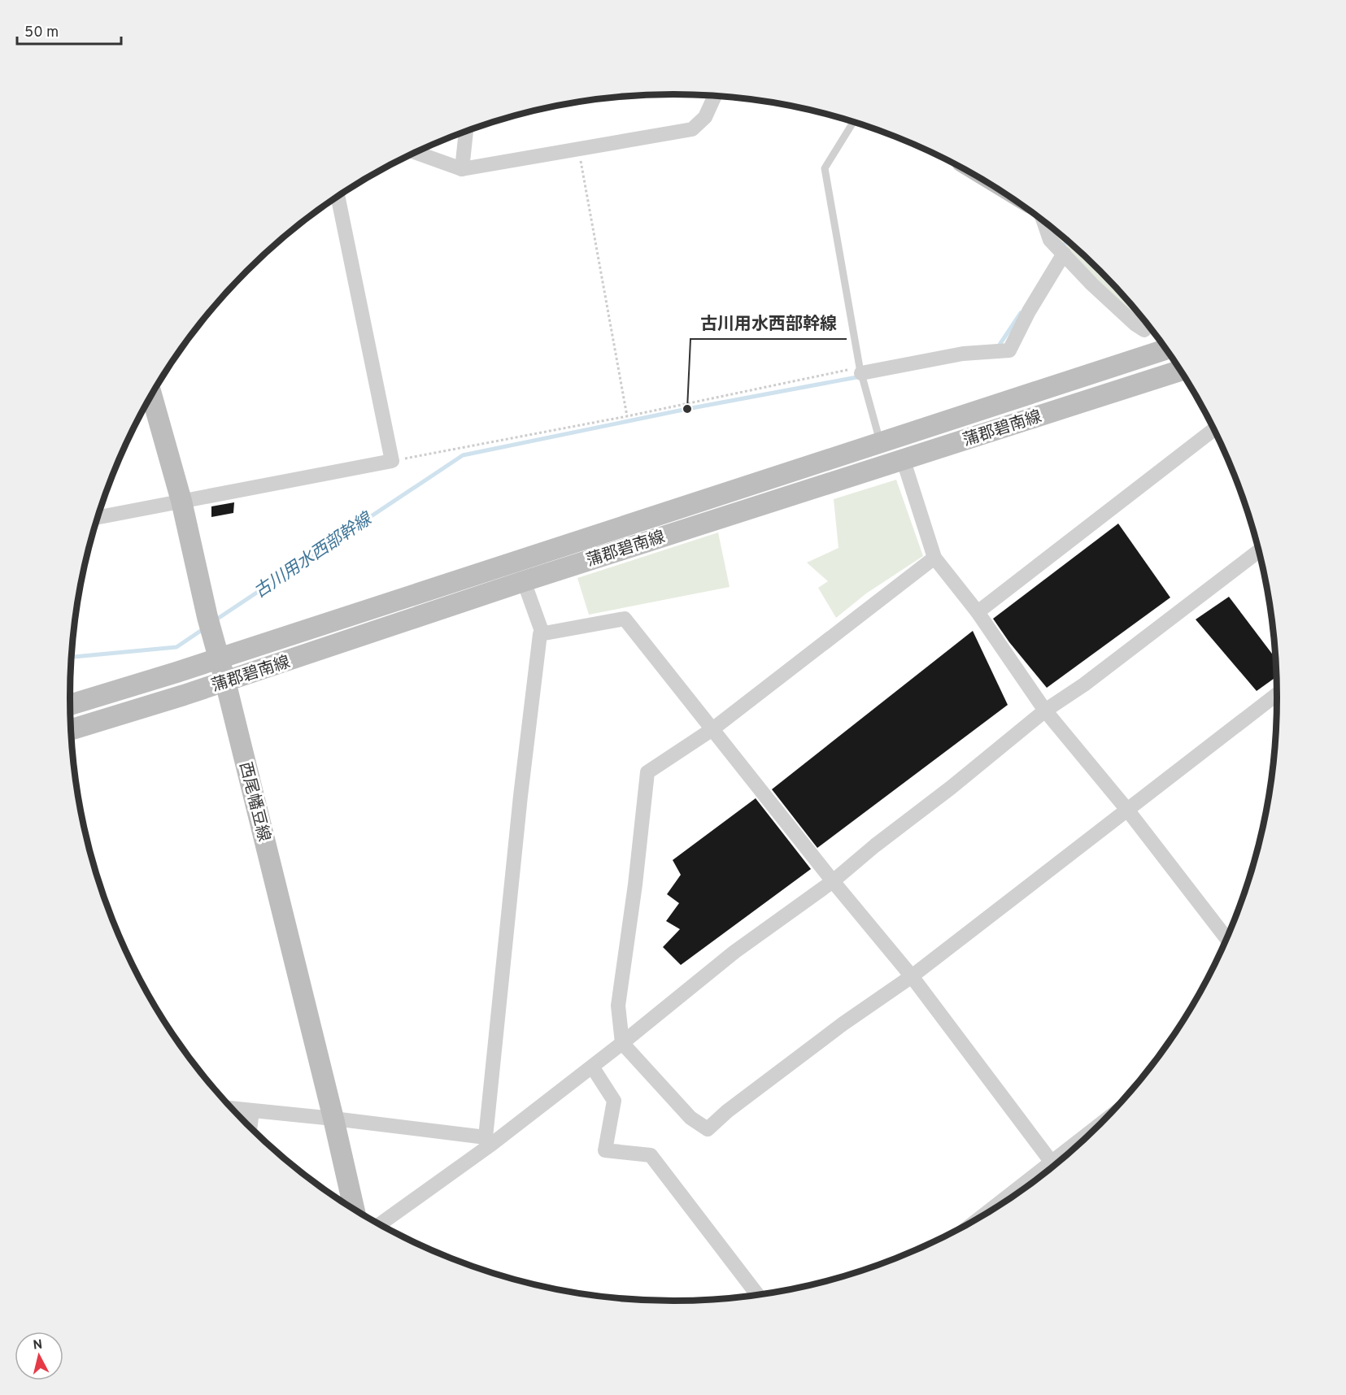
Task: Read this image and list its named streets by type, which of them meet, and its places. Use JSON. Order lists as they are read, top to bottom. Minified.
{"streets":{"main road":["蒲郡碧南線","西尾幡豆線"]},"crossings":[["蒲郡碧南線","西尾幡豆線"]],"water":["古川用水西部幹線"],"places":["古川用水西部幹線"],"scale_bar":"50 m","north":"top"}
